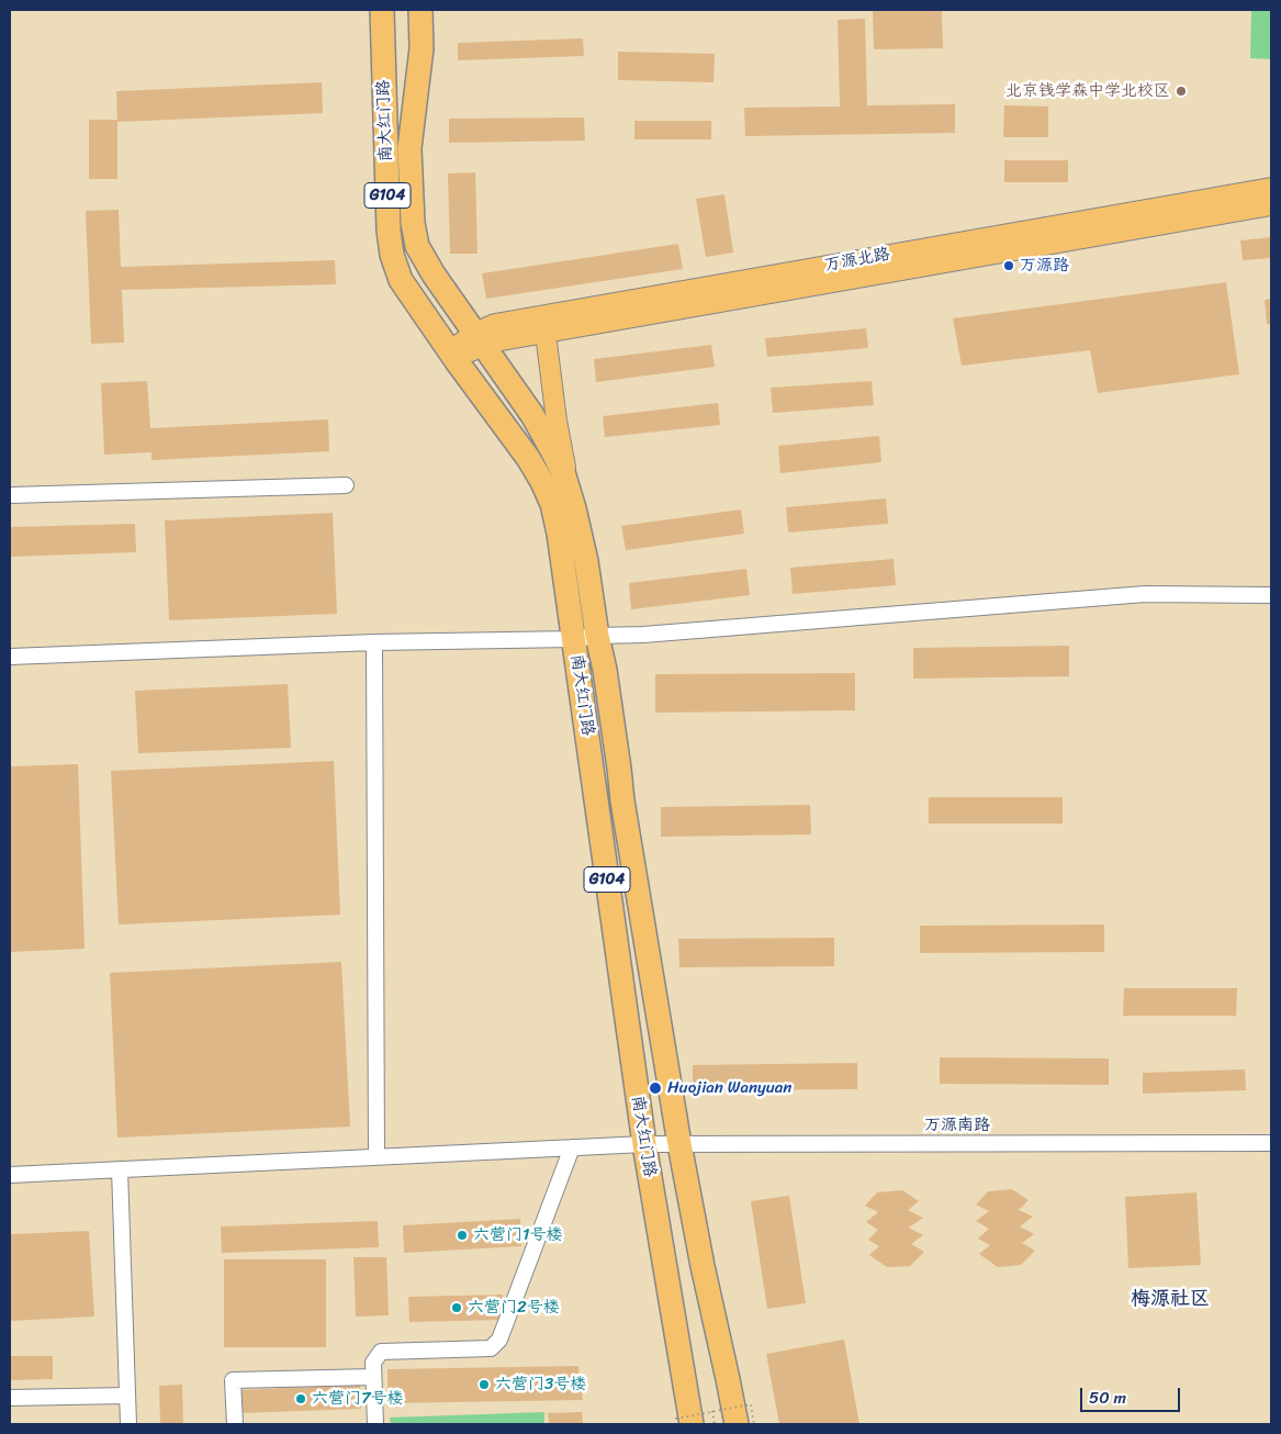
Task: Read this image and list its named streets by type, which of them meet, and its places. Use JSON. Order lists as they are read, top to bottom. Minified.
{"streets":{"highway":["南大红门路","G104"],"main road":["万源北路"],"street":["万源南路"]},"crossings":[["南大红门路","G104"],["南大红门路","万源北路"],["南大红门路","万源南路"],["G104","万源南路"]],"districts":["梅源社区"],"places":["北京钱学森中学北校区","万源路","Huojian Wanyuan","六营门1号楼","六营门2号楼","六营门3号楼","六营门7号楼"],"scale_bar":"50 m"}
